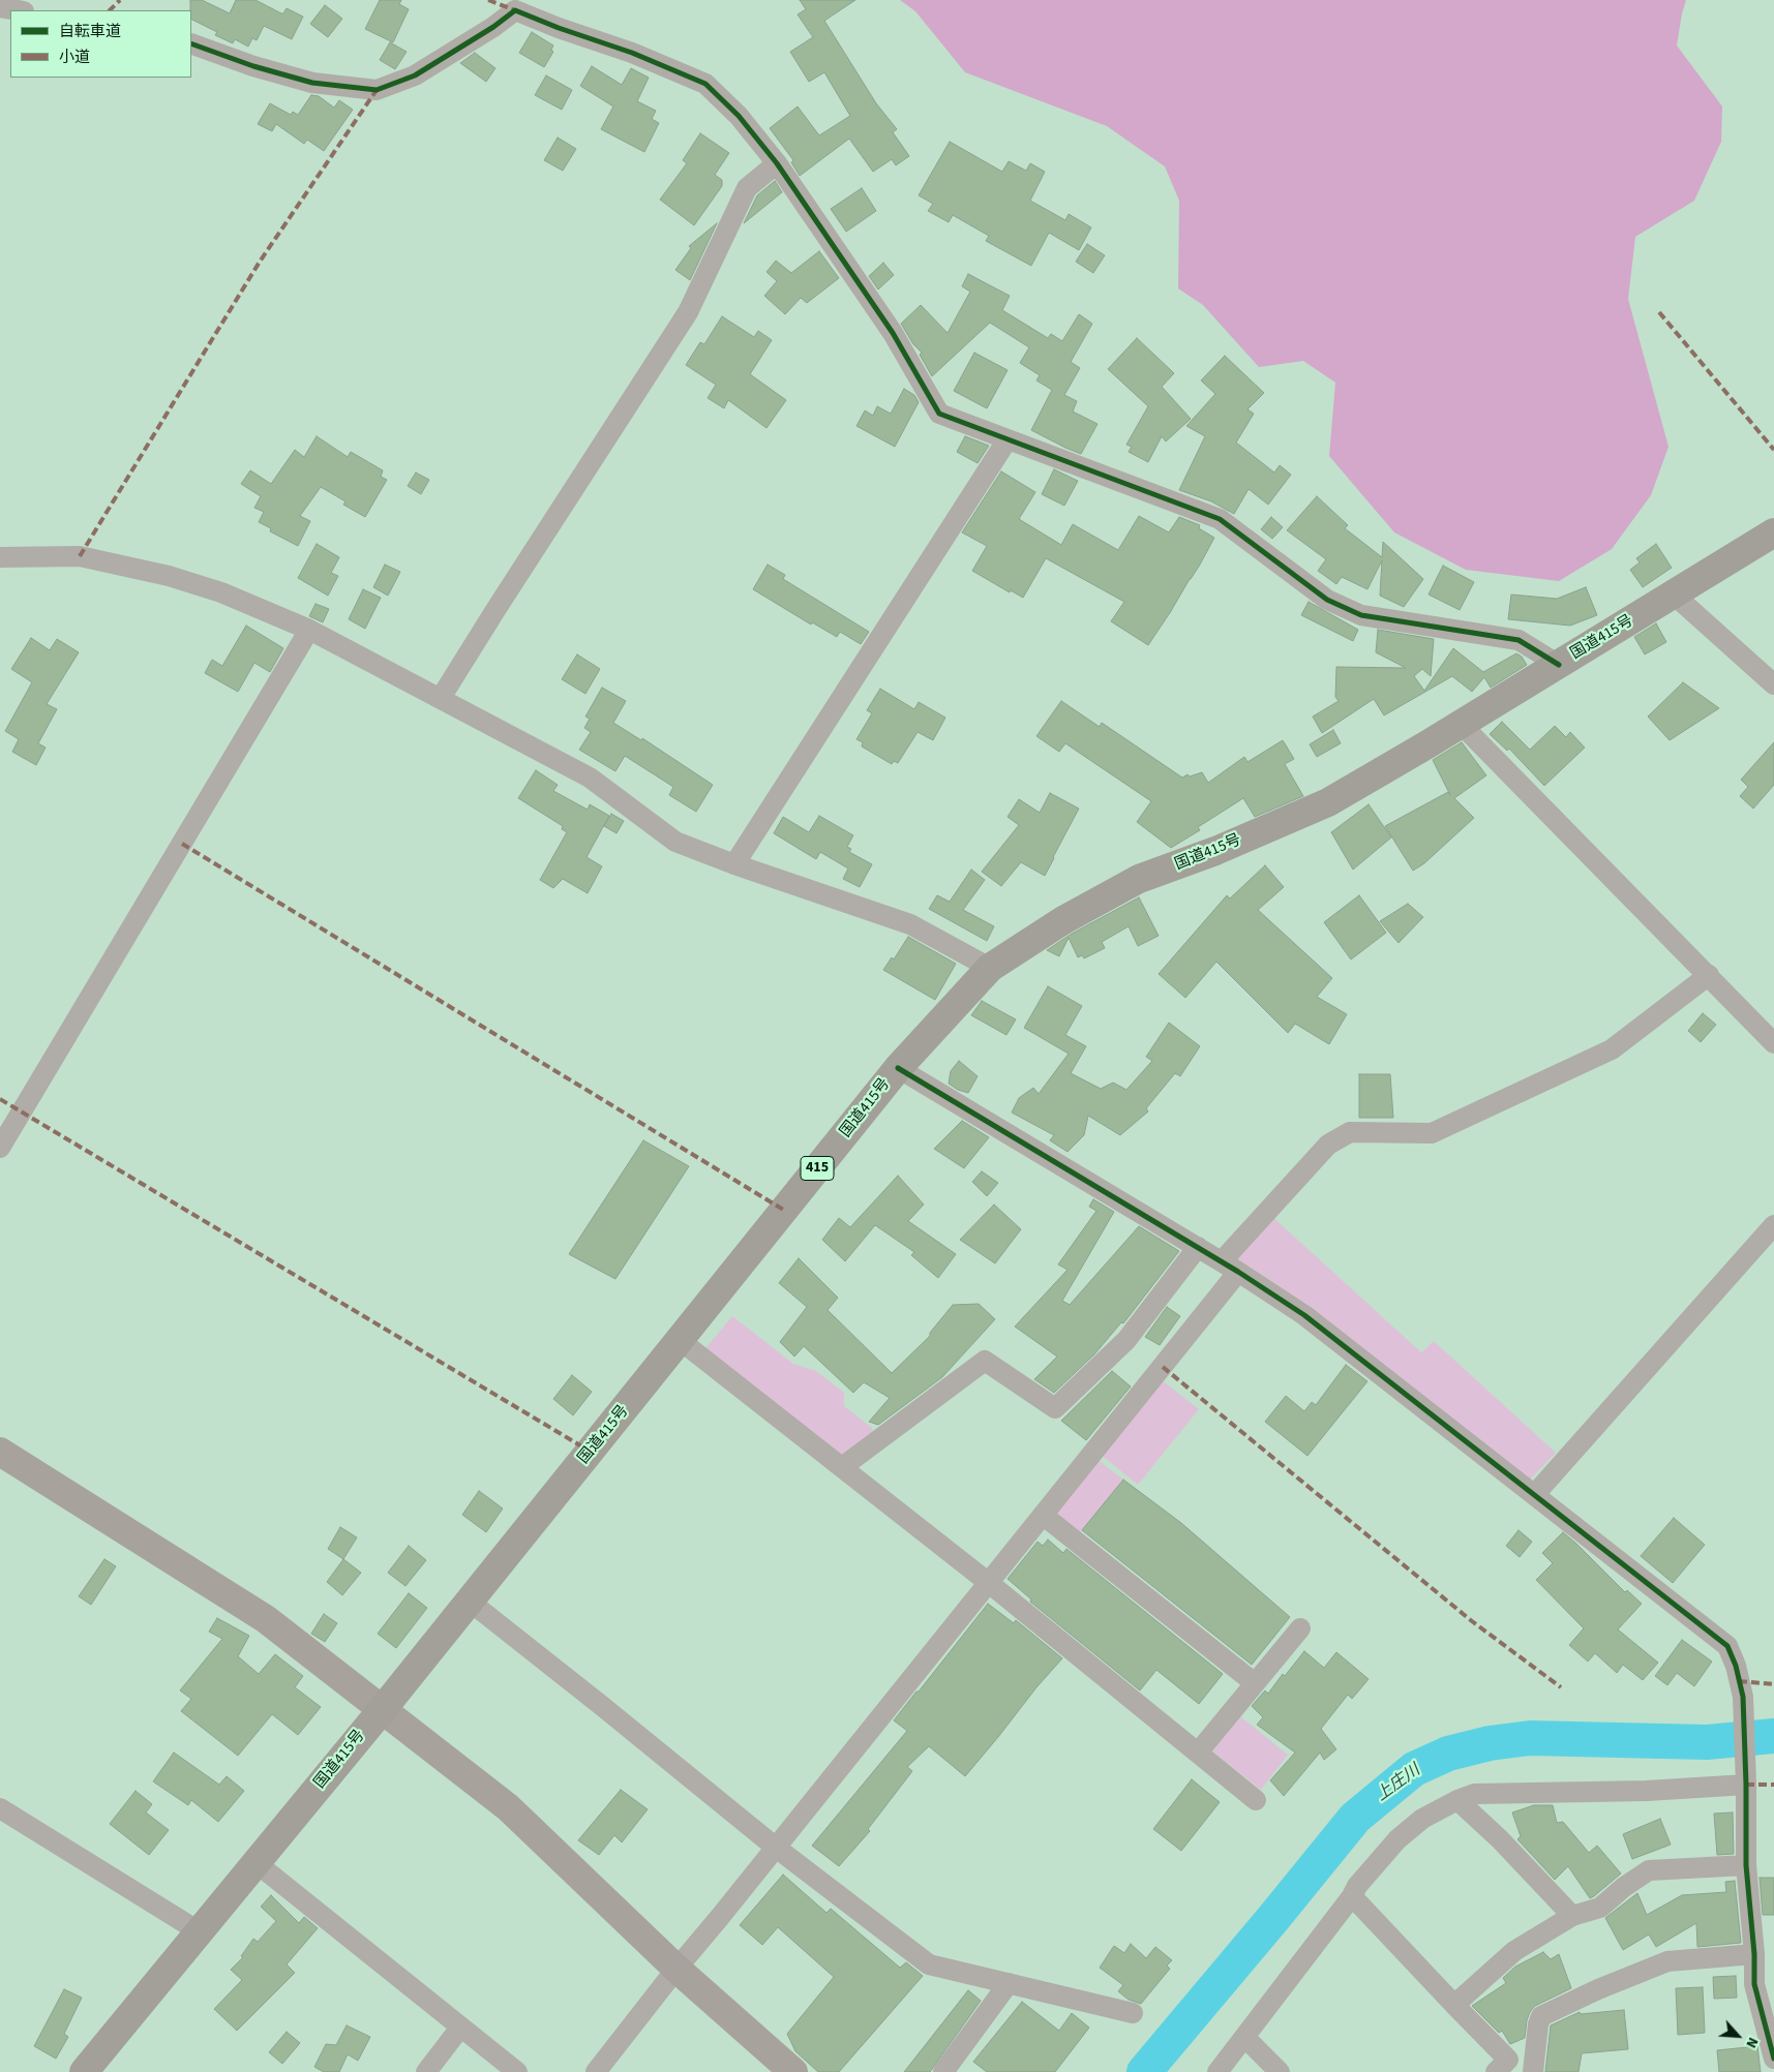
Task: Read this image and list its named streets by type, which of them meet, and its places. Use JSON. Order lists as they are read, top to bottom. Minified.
{"streets":{"highway":["国道415号","415"]},"water":["上庄川"],"legend":["自転車道","小道"],"north":"bottom right"}
